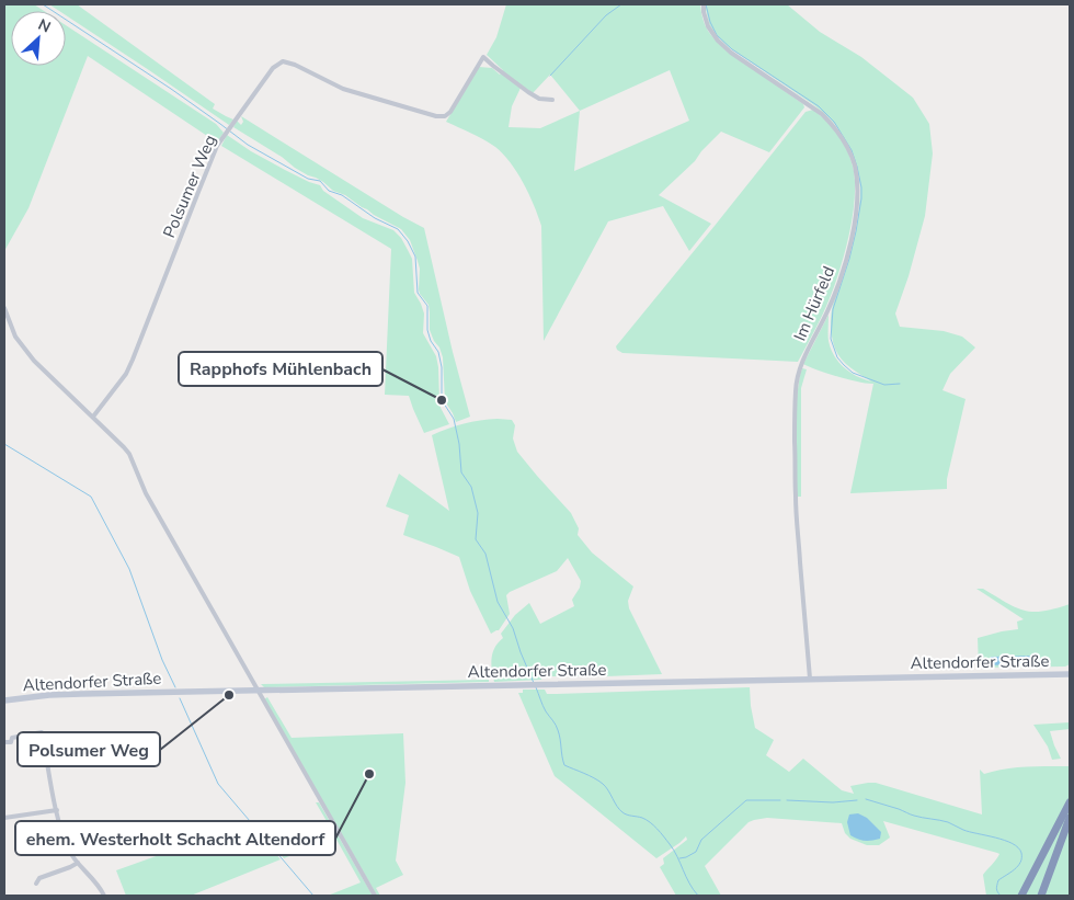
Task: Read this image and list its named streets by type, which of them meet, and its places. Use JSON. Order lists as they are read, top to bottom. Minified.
{"streets":{"street":["Polsumer Weg","Im Hürfeld","Altendorfer Straße"]},"crossings":[["Im Hürfeld","Altendorfer Straße"]],"places":["Rapphofs Mühlenbach","Polsumer Weg","ehem. Westerholt Schacht Altendorf"],"north":"top right"}
